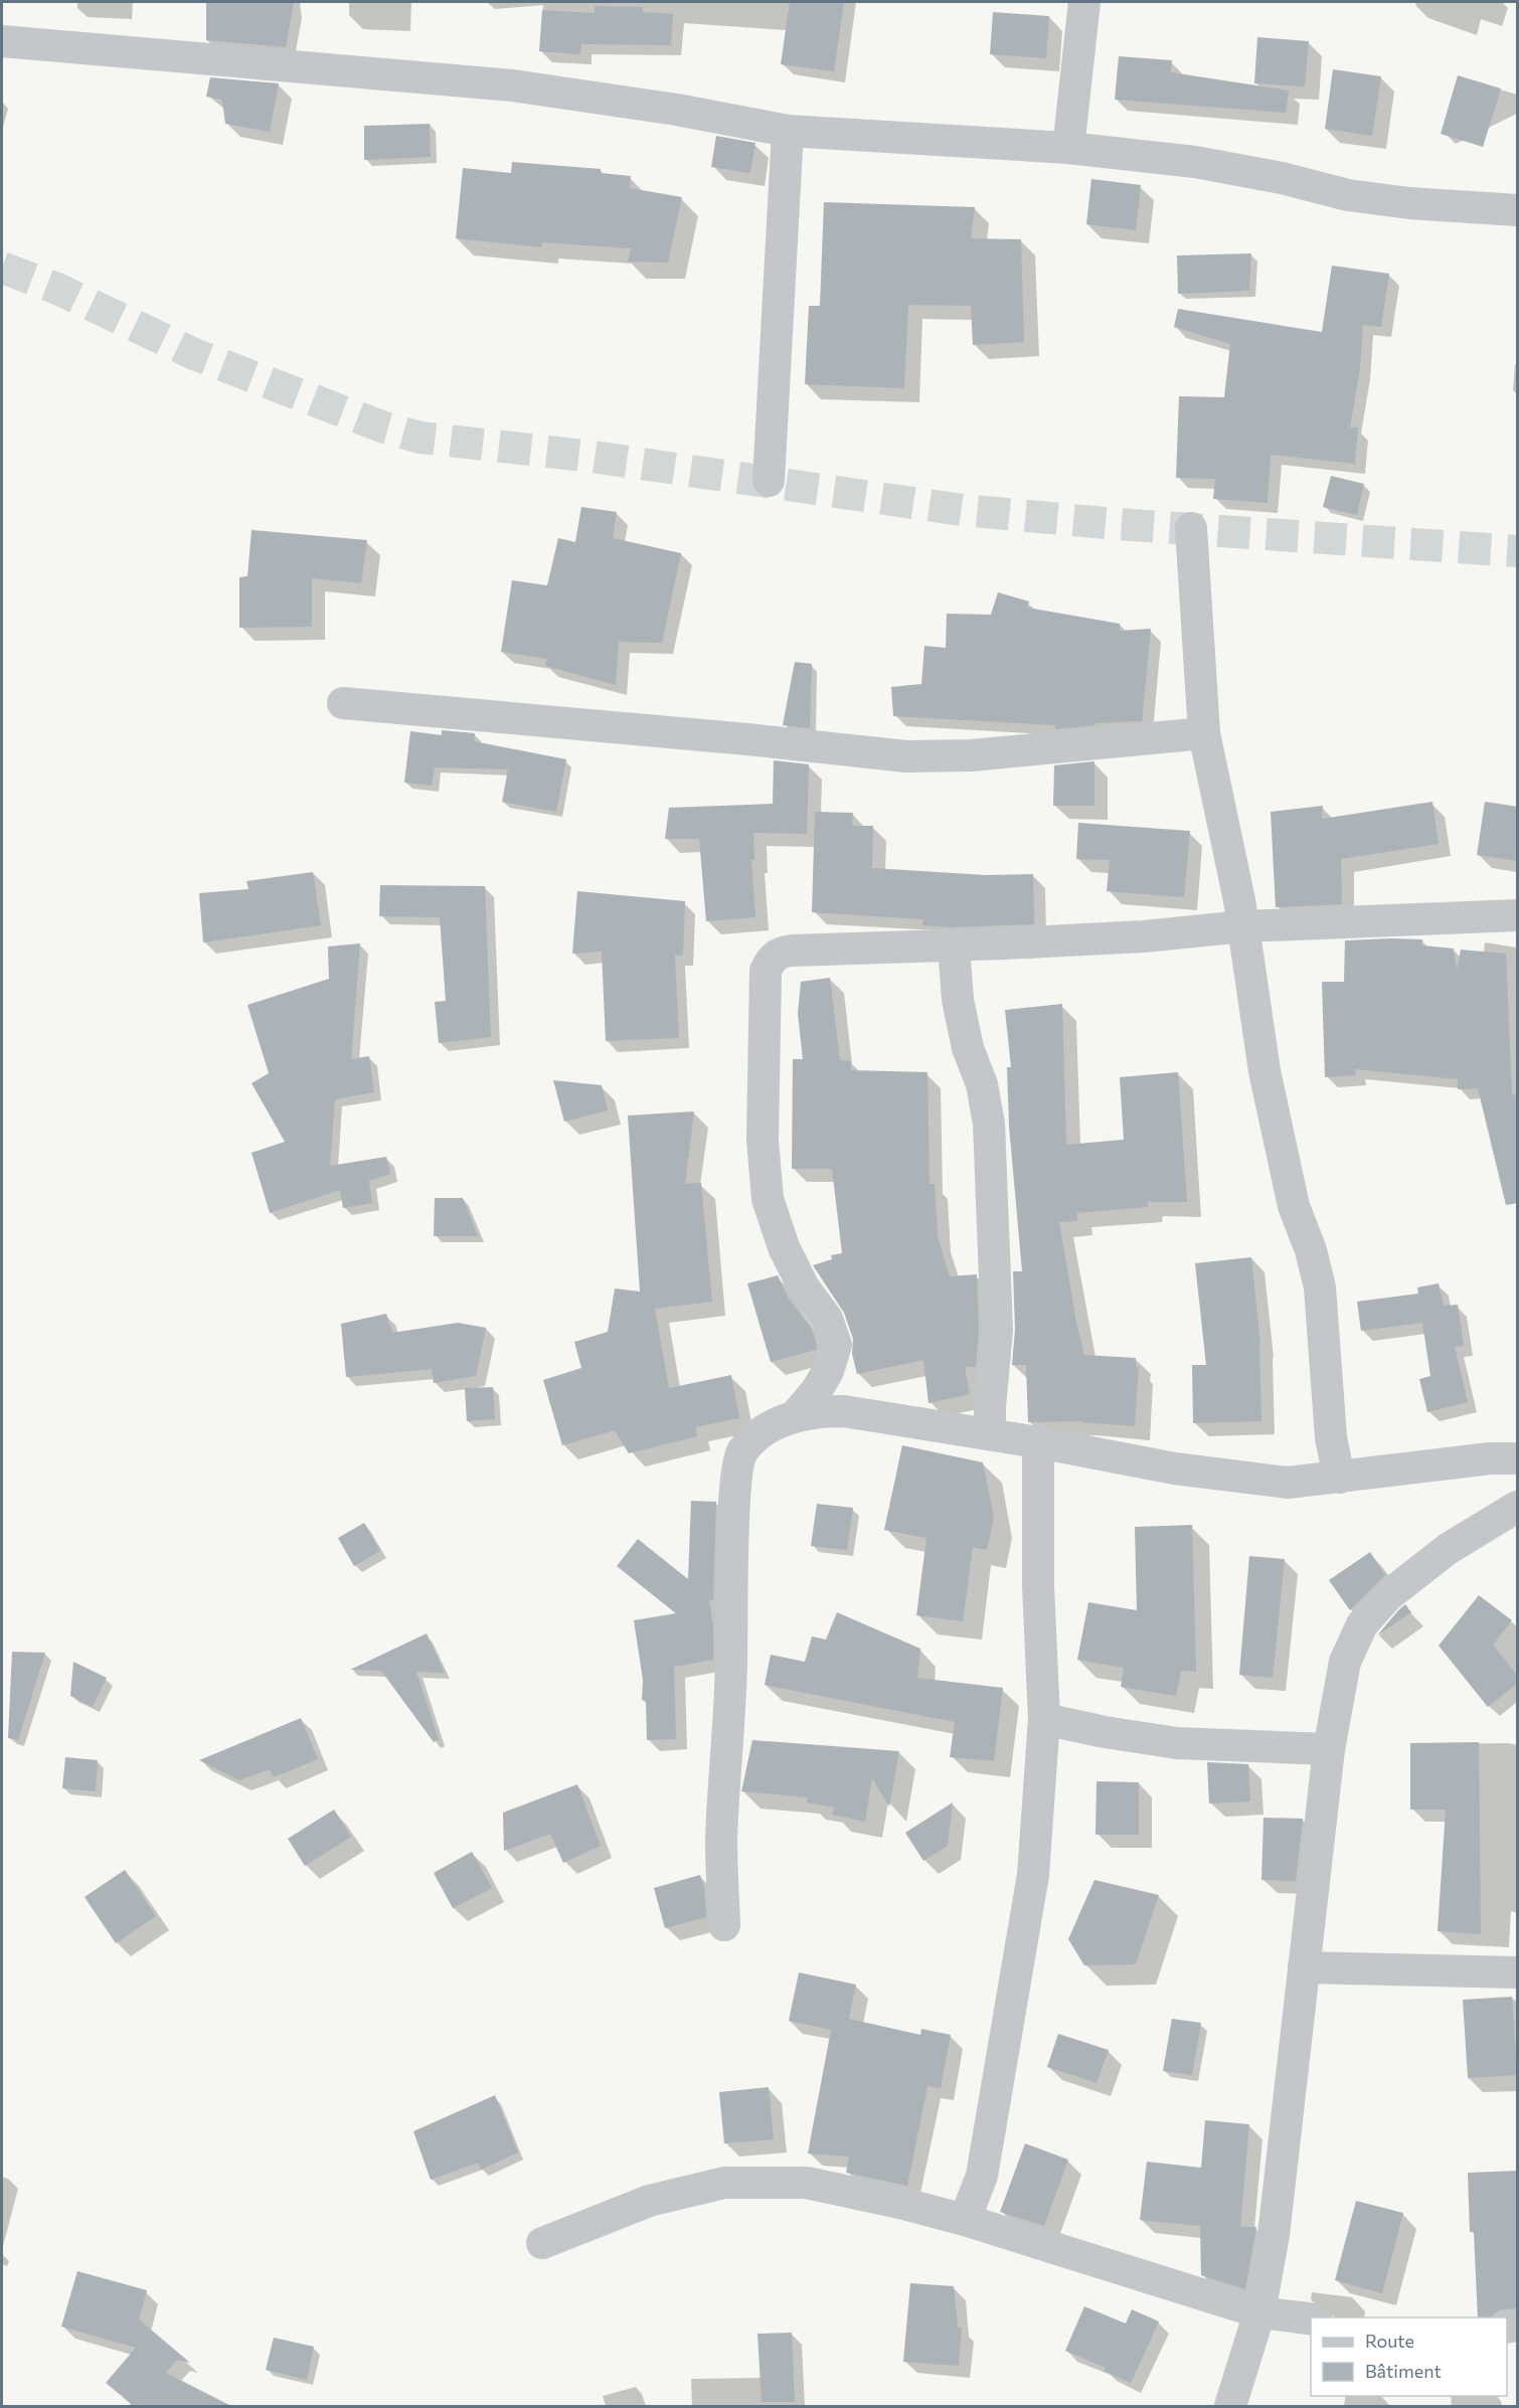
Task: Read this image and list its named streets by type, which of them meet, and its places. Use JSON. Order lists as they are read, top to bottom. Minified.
{"legend":["Route","Bâtiment"]}
